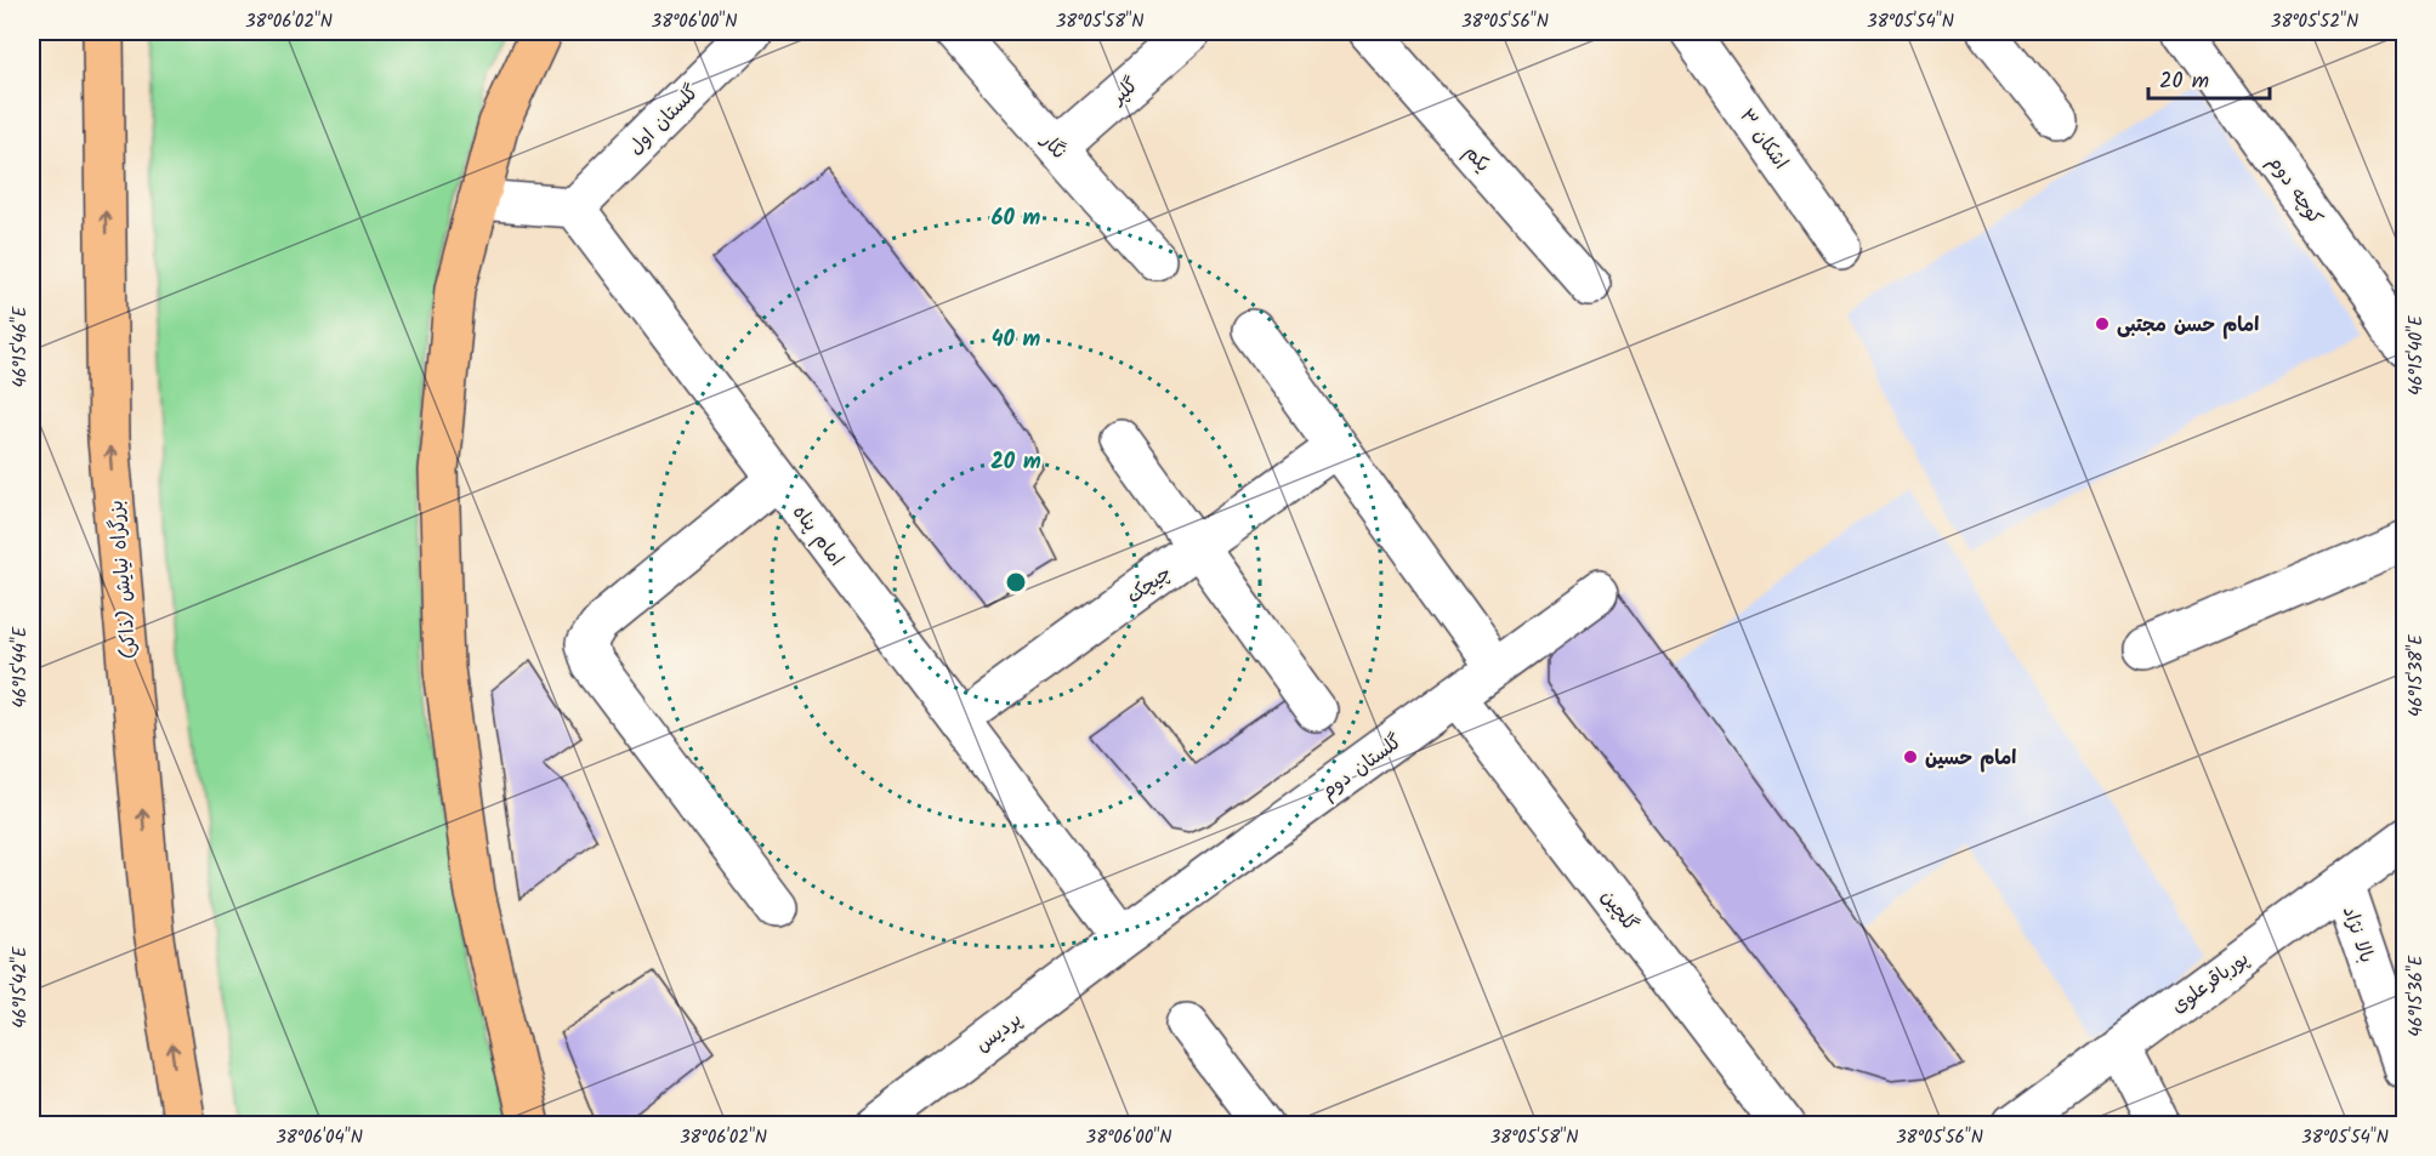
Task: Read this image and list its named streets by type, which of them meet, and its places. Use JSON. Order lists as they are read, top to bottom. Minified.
{"streets":{"highway":["بزرگراه نیایش (ذاکر)"],"street":["گلپر","گلستان اول","اشکان ۳","نگار","یکم","کوچه دوم","امام پناه","چیچک","گلستان دوم","گلچین","بالا نژاد","پورباقرعلوی","پردیس"]},"crossings":[["گلپر","نگار"],["گلستان اول","امام پناه"],["امام پناه","چیچک"],["امام پناه","گلستان دوم"],["امام پناه","پردیس"],["گلستان دوم","گلچین"],["گلستان دوم","پردیس"],["بالا نژاد","پورباقرعلوی"]],"places":["امام حسن مجتبی","امام حسین"],"scale_bar":"20 m","coordinates":["38°06'02\"N","38°06'00\"N","38°05'58\"N","38°05'56\"N","38°05'54\"N","38°05'52\"N","46°15'46\"E","46°15'40\"E","46°15'44\"E","46°15'38\"E","46°15'42\"E","46°15'36\"E","38°06'04\"N"],"rings":["60 m","40 m","20 m"]}
